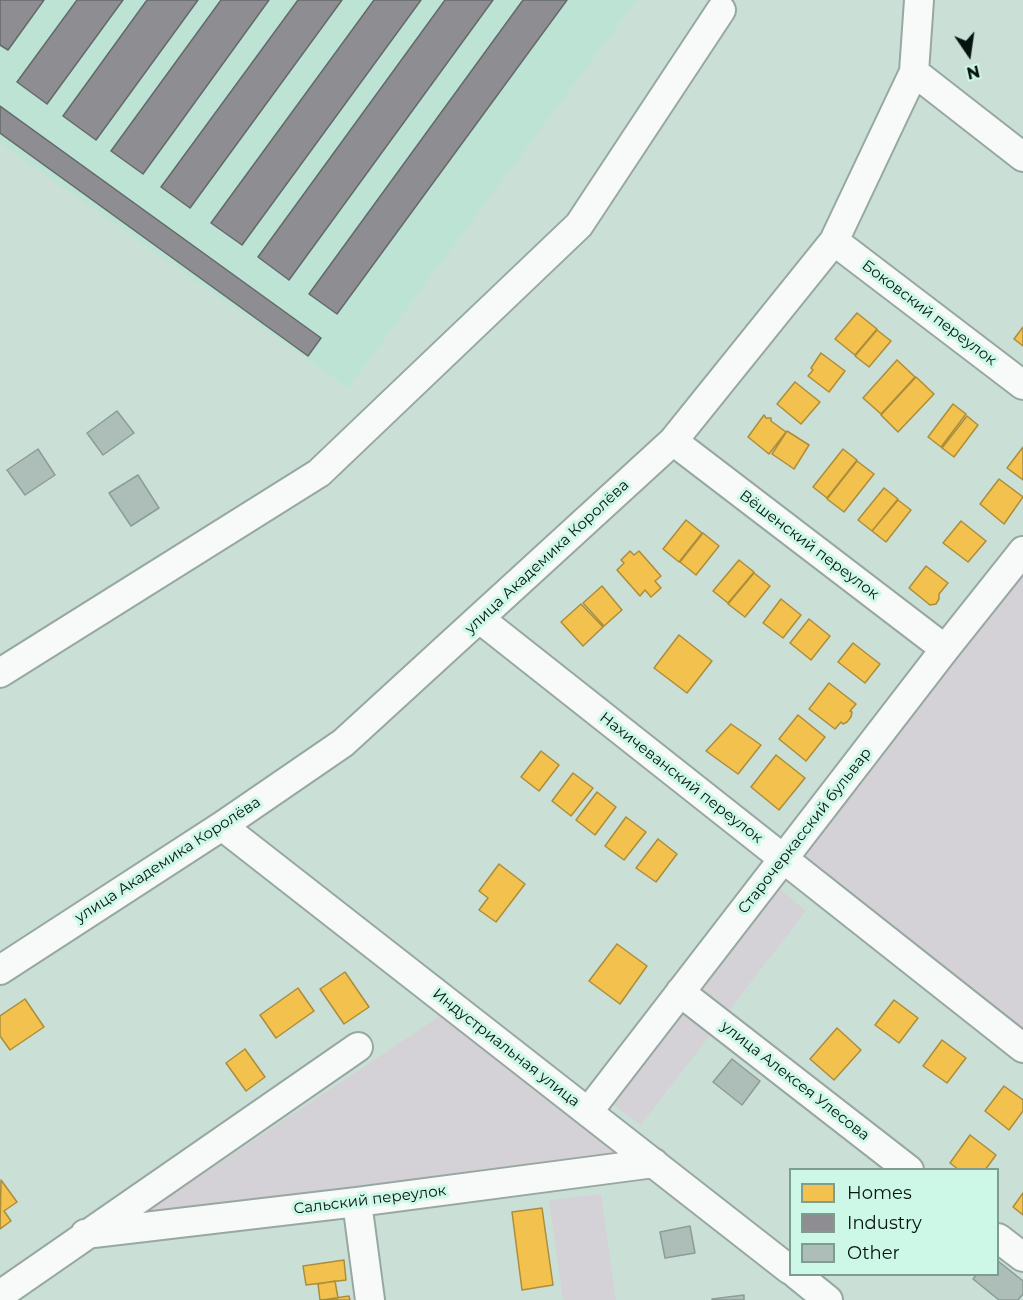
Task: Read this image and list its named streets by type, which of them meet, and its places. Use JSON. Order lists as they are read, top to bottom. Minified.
{"streets":{"street":["Боковский переулок","Вёшенский переулок","улица Академика Королёва","Нахичеванский переулок","Старочеркасский бульвар","Индустриальная улица","улица Алексея Улесова","Сальский переулок"]},"crossings":[["Боковский переулок","улица Академика Королёва"],["Вёшенский переулок","улица Академика Королёва"],["Вёшенский переулок","Старочеркасский бульвар"],["улица Академика Королёва","Нахичеванский переулок"],["улица Академика Королёва","Индустриальная улица"],["Нахичеванский переулок","Старочеркасский бульвар"],["Старочеркасский бульвар","Индустриальная улица"],["Старочеркасский бульвар","улица Алексея Улесова"],["Индустриальная улица","Сальский переулок"]],"legend":["Homes","Industry","Other"],"north":"bottom"}
